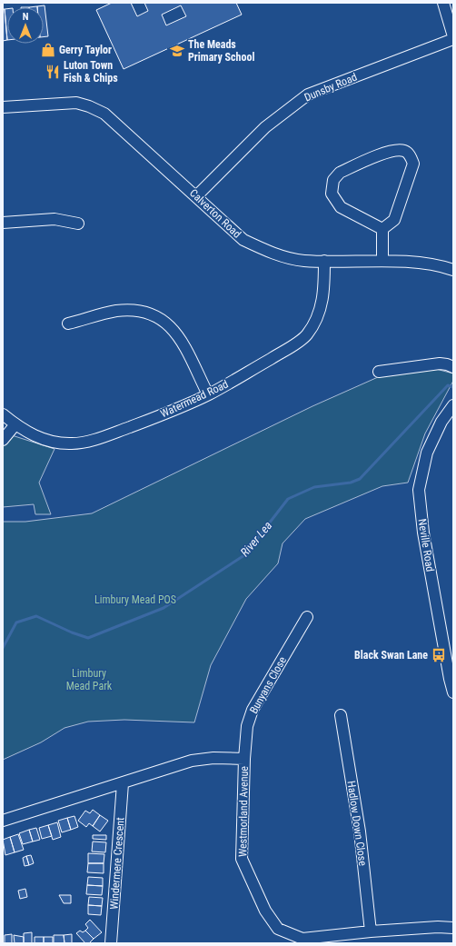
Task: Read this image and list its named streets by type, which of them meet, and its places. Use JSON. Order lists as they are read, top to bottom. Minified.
{"streets":{"street":["Dunsby Road","Calverton Road","Watermead Road","Neville Road","Bunyans Close","Westmorland Avenue","Hadlow Down Close","Windermere Crescent"]},"crossings":[["Dunsby Road","Calverton Road"],["Calverton Road","Watermead Road"],["Bunyans Close","Westmorland Avenue"],["Westmorland Avenue","Hadlow Down Close"],["Westmorland Avenue","Windermere Crescent"]],"water":["River Lea"],"parks":["Limbury Mead POS","Limbury Mead Park"],"places":{"shop":["Gerry Taylor"],"school or university":["The Meads Primary School"],"restaurant":["Luton Town Fish & Chips"],"bus stop":["Black Swan Lane"]},"north":"top"}
